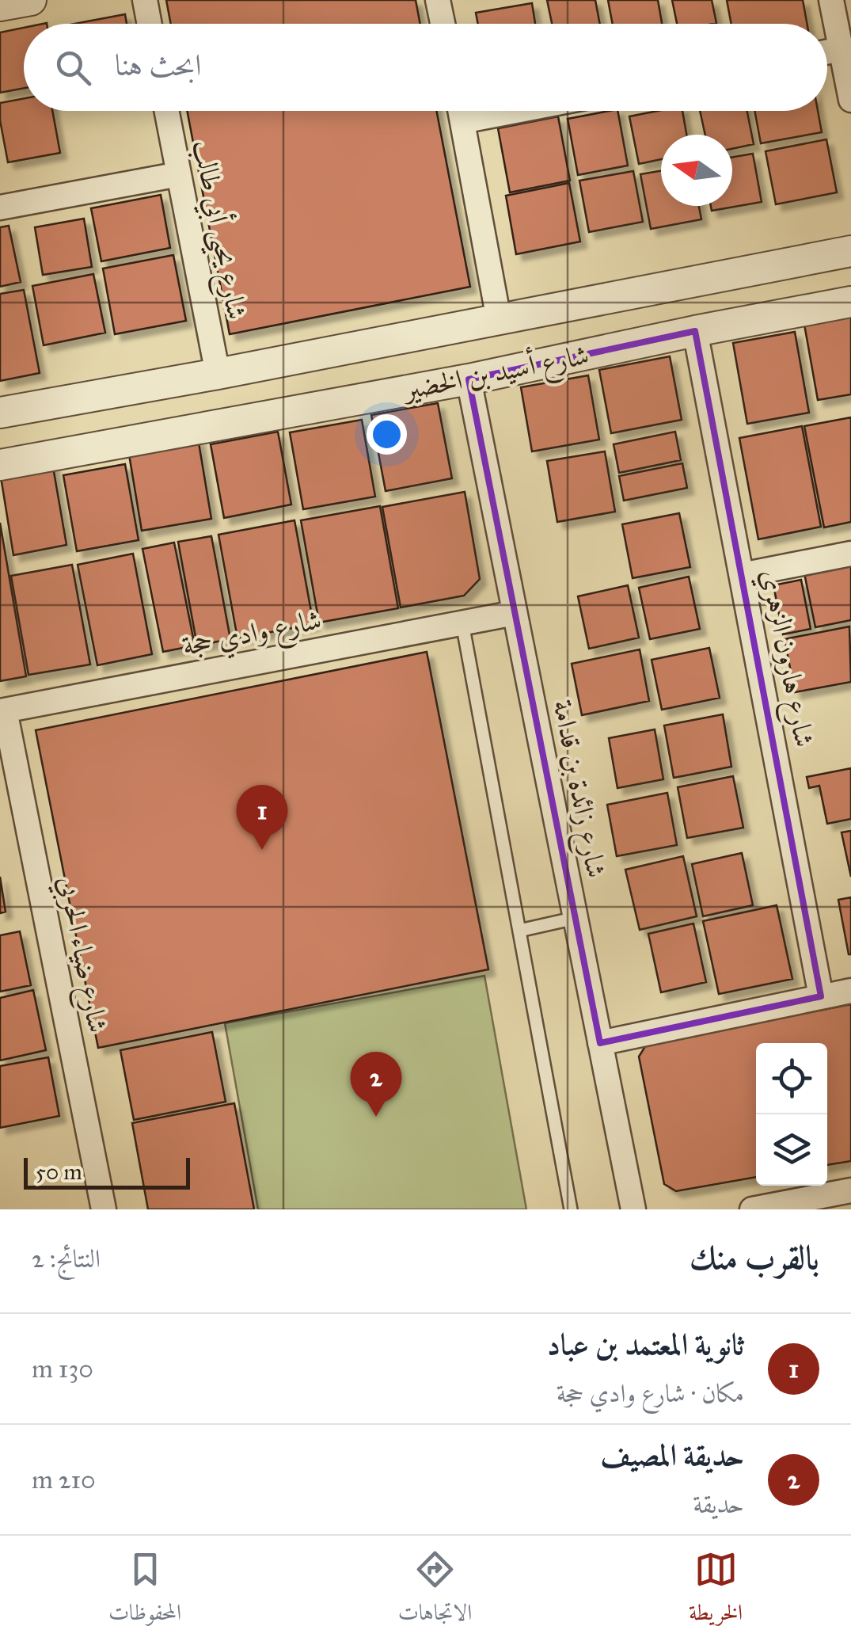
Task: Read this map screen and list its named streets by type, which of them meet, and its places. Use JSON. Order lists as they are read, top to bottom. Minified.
{"streets":{"street":["شارع يحيى أبي طالب","شارع أسيد بن الخضير","شارع وادي حجة","شارع هارون الزهري","شارع زائدة بن قدامة","شارع ضياء الحربي"]},"crossings":[["شارع يحيى أبي طالب","شارع أسيد بن الخضير"],["شارع أسيد بن الخضير","شارع هارون الزهري"],["شارع أسيد بن الخضير","شارع زائدة بن قدامة"],["شارع وادي حجة","شارع زائدة بن قدامة"],["شارع وادي حجة","شارع ضياء الحربي"]],"scale_bar":"50 m","north":"left","page":{"search":"ابحث هنا","pins":["1","2"],"scale":"50 m","heading":["بالقرب منك","النتائج: 2"],"list":[{"mark":"1","name":"ثانوية المعتمد بن عباد","note":"مكان · شارع وادي حجة","value":"130 m"},{"mark":"2","name":"حديقة المصيف","note":"حديقة","value":"210 m"}],"nav":["الخريطة","الاتجاهات","المحفوظات"]}}
